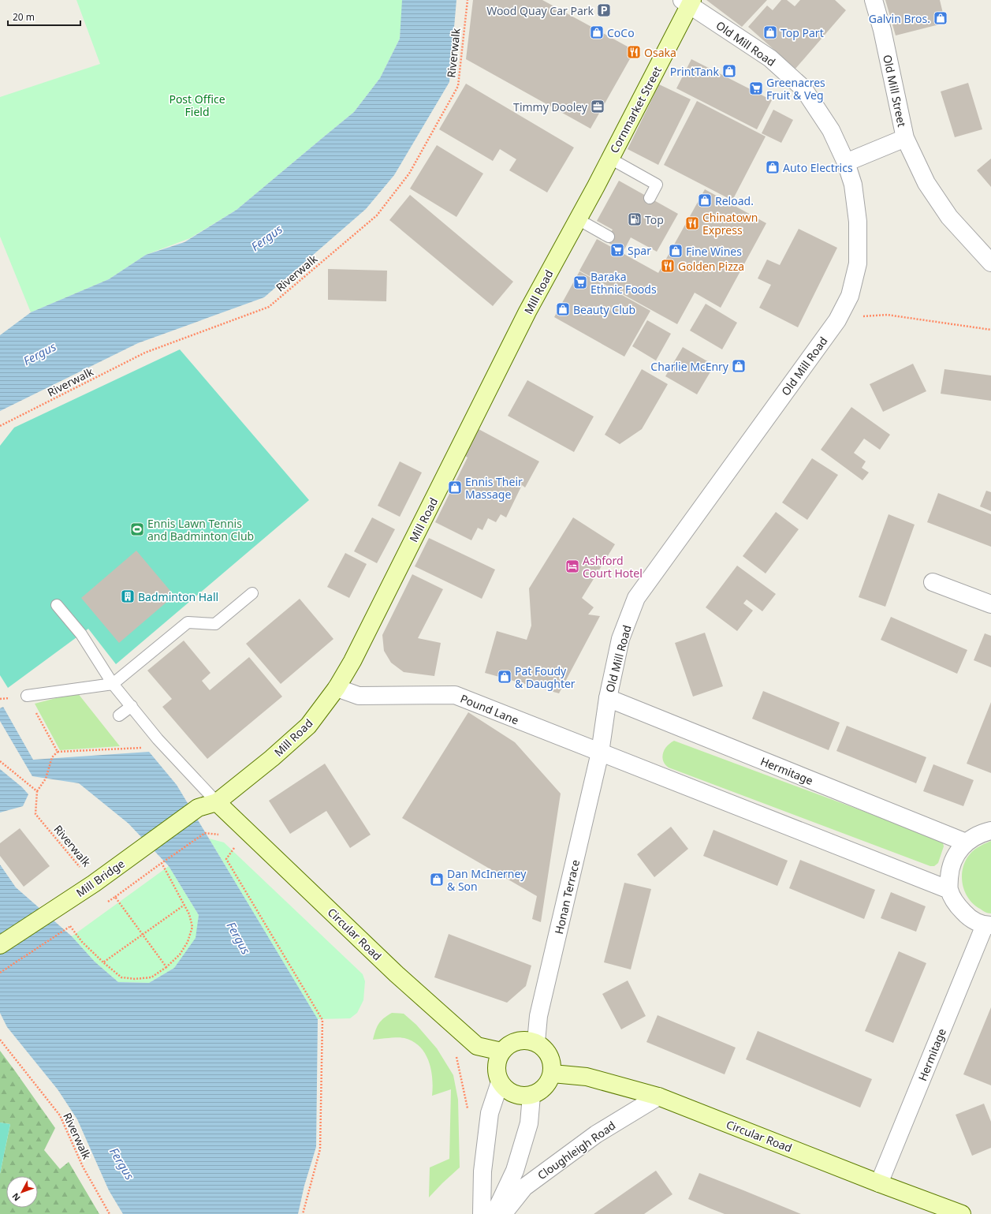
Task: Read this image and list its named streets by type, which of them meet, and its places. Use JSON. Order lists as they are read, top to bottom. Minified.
{"streets":{"main road":["Cornmarket Street","Mill Road","Mill Bridge","Circular Road"],"street":["Old Mill Road","Old Mill Street","Pound Lane","Hermitage","Honan Terrace","Cloughleigh Road"],"path":["Riverwalk"]},"crossings":[["Old Mill Road","Old Mill Street"],["Old Mill Road","Cornmarket Street"],["Old Mill Road","Pound Lane"],["Old Mill Road","Hermitage"],["Old Mill Road","Honan Terrace"],["Riverwalk","Mill Bridge"],["Cornmarket Street","Mill Road"],["Mill Road","Pound Lane"],["Mill Road","Mill Bridge"],["Mill Road","Circular Road"],["Pound Lane","Honan Terrace"],["Hermitage","Circular Road"],["Honan Terrace","Circular Road"],["Circular Road","Cloughleigh Road"]],"water":["Fergus"],"parks":["Post Office Field"],"places":{"parking":["Wood Quay Car Park"],"shop":["Galvin Bros.","CoCo","Top Part","PrintTank","Auto Electrics","Reload.","Fine Wines","Beauty Club","Charlie McEnry","Ennis Their Massage","Pat Foudy & Daughter","Dan McInerney & Son"],"restaurant":["Osaka","Chinatown Express","Golden Pizza"],"supermarket":["Greenacres Fruit & Veg","Spar","Baraka Ethnic Foods"],"office":["Timmy Dooley"],"fuel station":["Top"],"sports":["Ennis Lawn Tennis and Badminton Club"],"hotel":["Ashford Court Hotel"],"building":["Badminton Hall"]},"scale_bar":"20 m","north":"bottom left"}
